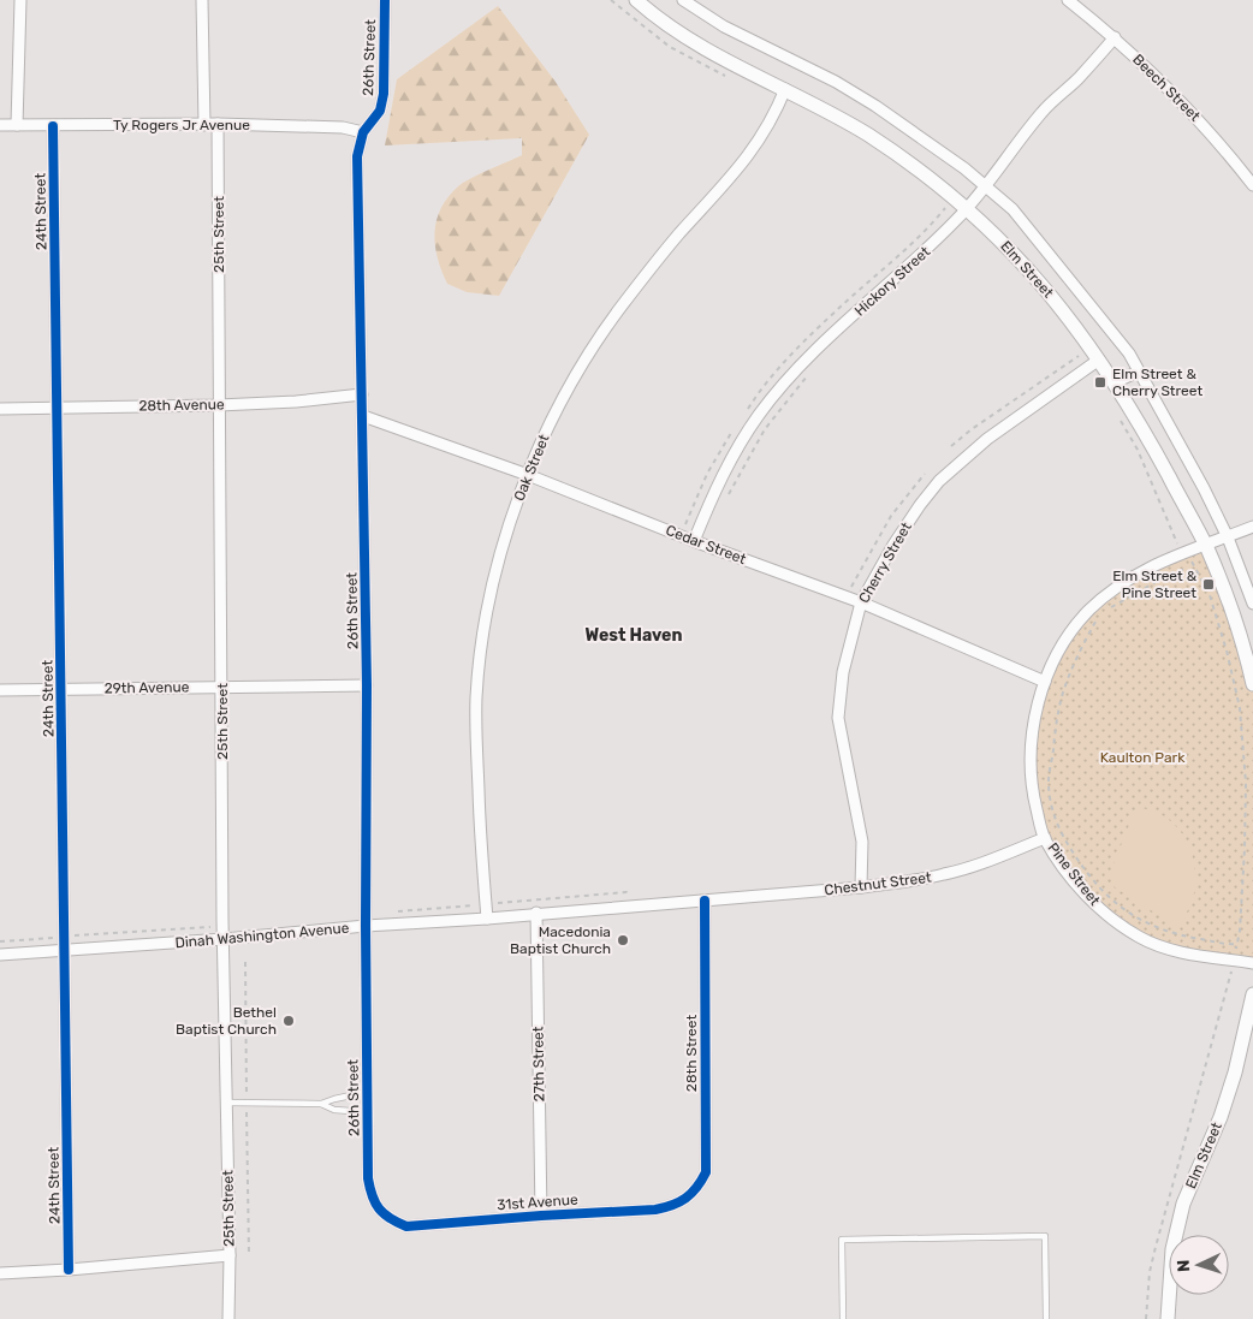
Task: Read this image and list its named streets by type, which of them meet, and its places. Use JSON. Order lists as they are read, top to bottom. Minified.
{"streets":{"street":["26th Street","Beech Street","Ty Rogers Jr Avenue","24th Street","25th Street","Elm Street","Hickory Street","28th Avenue","Oak Street","Cedar Street","Cherry Street","29th Avenue","Pine Street","Chestnut Street","Dinah Washington Avenue","28th Street","27th Street","31st Avenue"]},"crossings":[["26th Street","Ty Rogers Jr Avenue"],["26th Street","28th Avenue"],["26th Street","Cedar Street"],["26th Street","29th Avenue"],["26th Street","Dinah Washington Avenue"],["26th Street","31st Avenue"],["Beech Street","Hickory Street"],["Ty Rogers Jr Avenue","24th Street"],["Ty Rogers Jr Avenue","25th Street"],["24th Street","28th Avenue"],["24th Street","29th Avenue"],["24th Street","Dinah Washington Avenue"],["25th Street","28th Avenue"],["25th Street","29th Avenue"],["25th Street","Dinah Washington Avenue"],["Elm Street","Hickory Street"],["Elm Street","Oak Street"],["Elm Street","Cherry Street"],["Elm Street","Pine Street"],["Hickory Street","Cedar Street"],["Oak Street","Cedar Street"],["Oak Street","Dinah Washington Avenue"],["Cedar Street","Cherry Street"],["Cedar Street","Pine Street"],["Cherry Street","Chestnut Street"],["Pine Street","Chestnut Street"],["Chestnut Street","Dinah Washington Avenue"],["Chestnut Street","28th Street"],["Dinah Washington Avenue","28th Street"],["Dinah Washington Avenue","27th Street"],["28th Street","31st Avenue"],["27th Street","31st Avenue"]],"districts":["West Haven"],"parks":["Kaulton Park"],"places":{"transit":["Elm Street & Cherry Street","Elm Street & Pine Street"],"other":["Macedonia Baptist Church","Bethel Baptist Church"]},"north":"left"}
